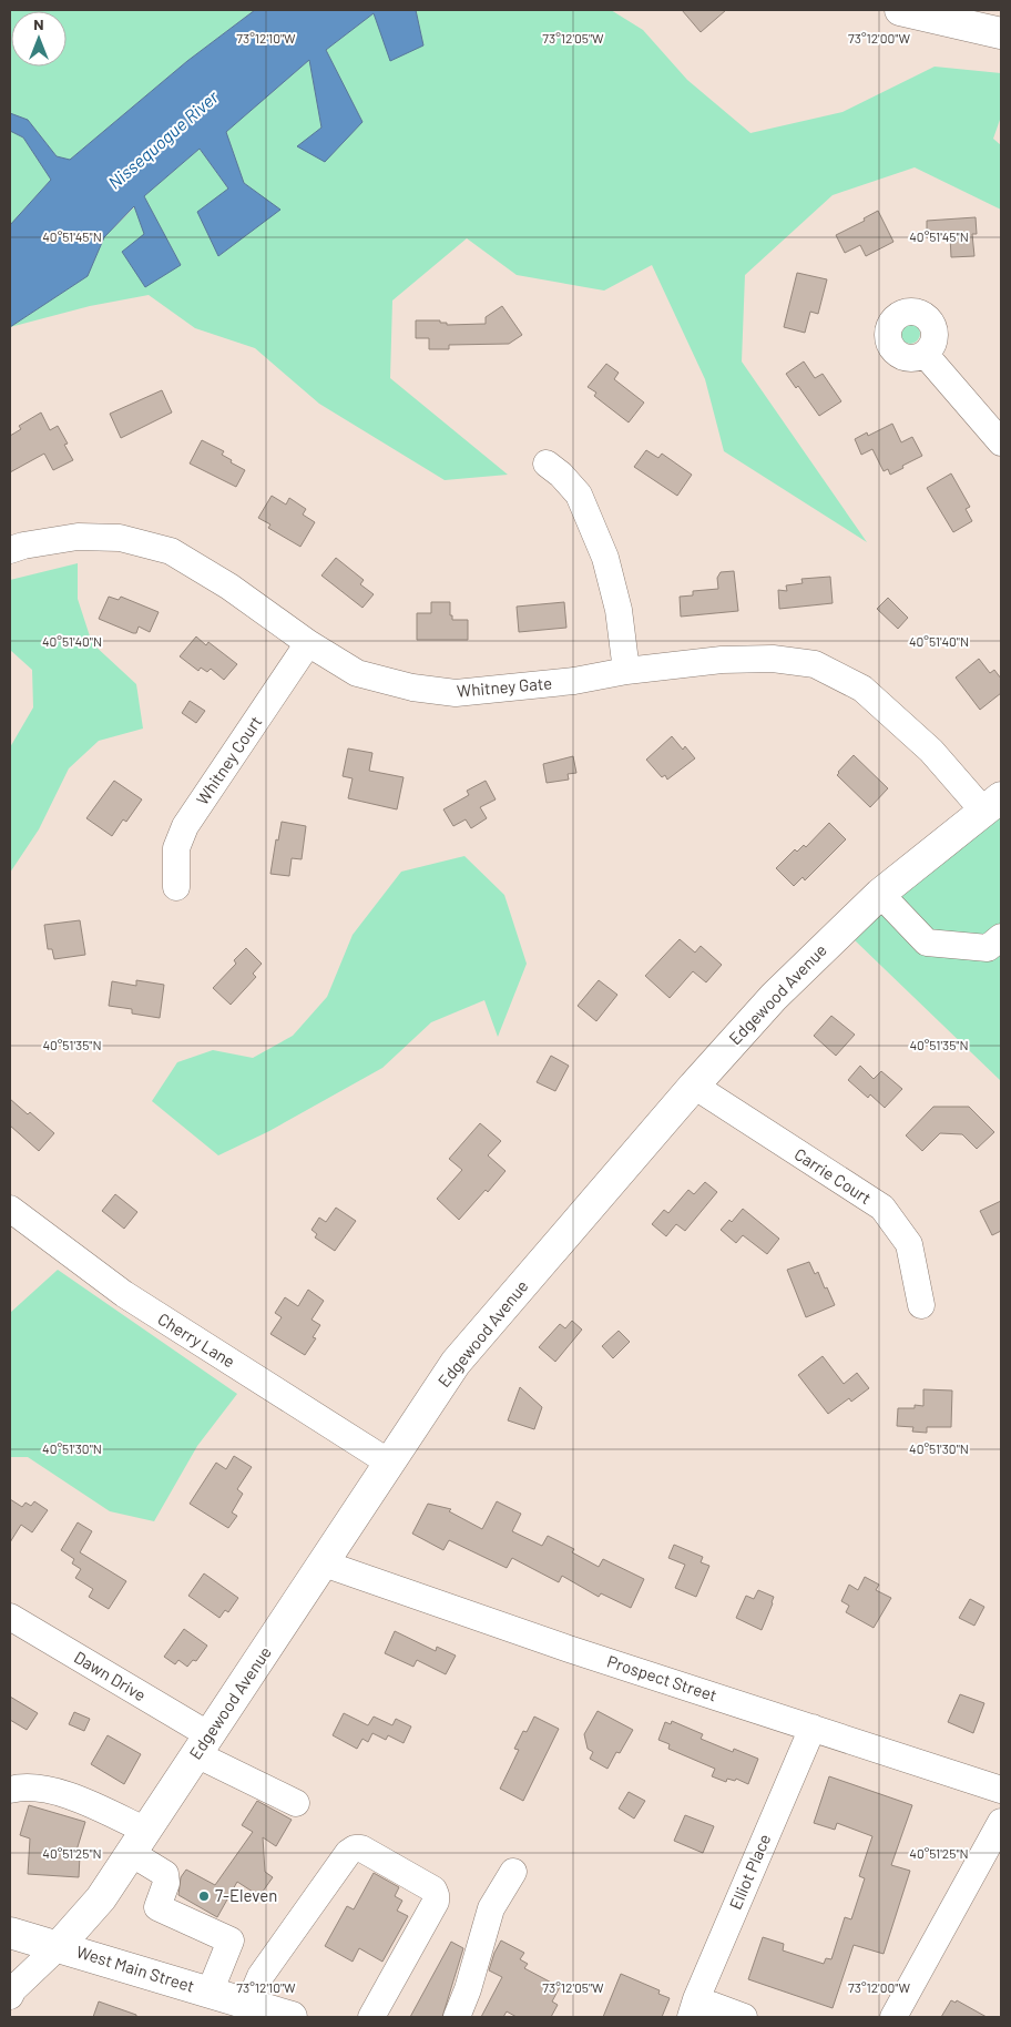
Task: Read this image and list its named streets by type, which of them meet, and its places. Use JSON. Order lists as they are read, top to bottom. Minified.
{"streets":{"main road":["Edgewood Avenue","West Main Street"],"street":["Whitney Gate","Whitney Court","Carrie Court","Cherry Lane","Dawn Drive","Prospect Street","Elliot Place"]},"crossings":[["Whitney Gate","Whitney Court"],["Whitney Gate","Edgewood Avenue"],["Edgewood Avenue","Carrie Court"],["Edgewood Avenue","Cherry Lane"],["Edgewood Avenue","Dawn Drive"],["Edgewood Avenue","Prospect Street"],["Edgewood Avenue","West Main Street"],["Prospect Street","Elliot Place"]],"water":["Nissequogue River"],"places":["7-Eleven"],"north":"top","coordinates":["73°12'10\"W","73°12'05\"W","73°12'00\"W","40°51'45\"N","40°51'40\"N","40°51'35\"N","40°51'30\"N","40°51'25\"N"]}
